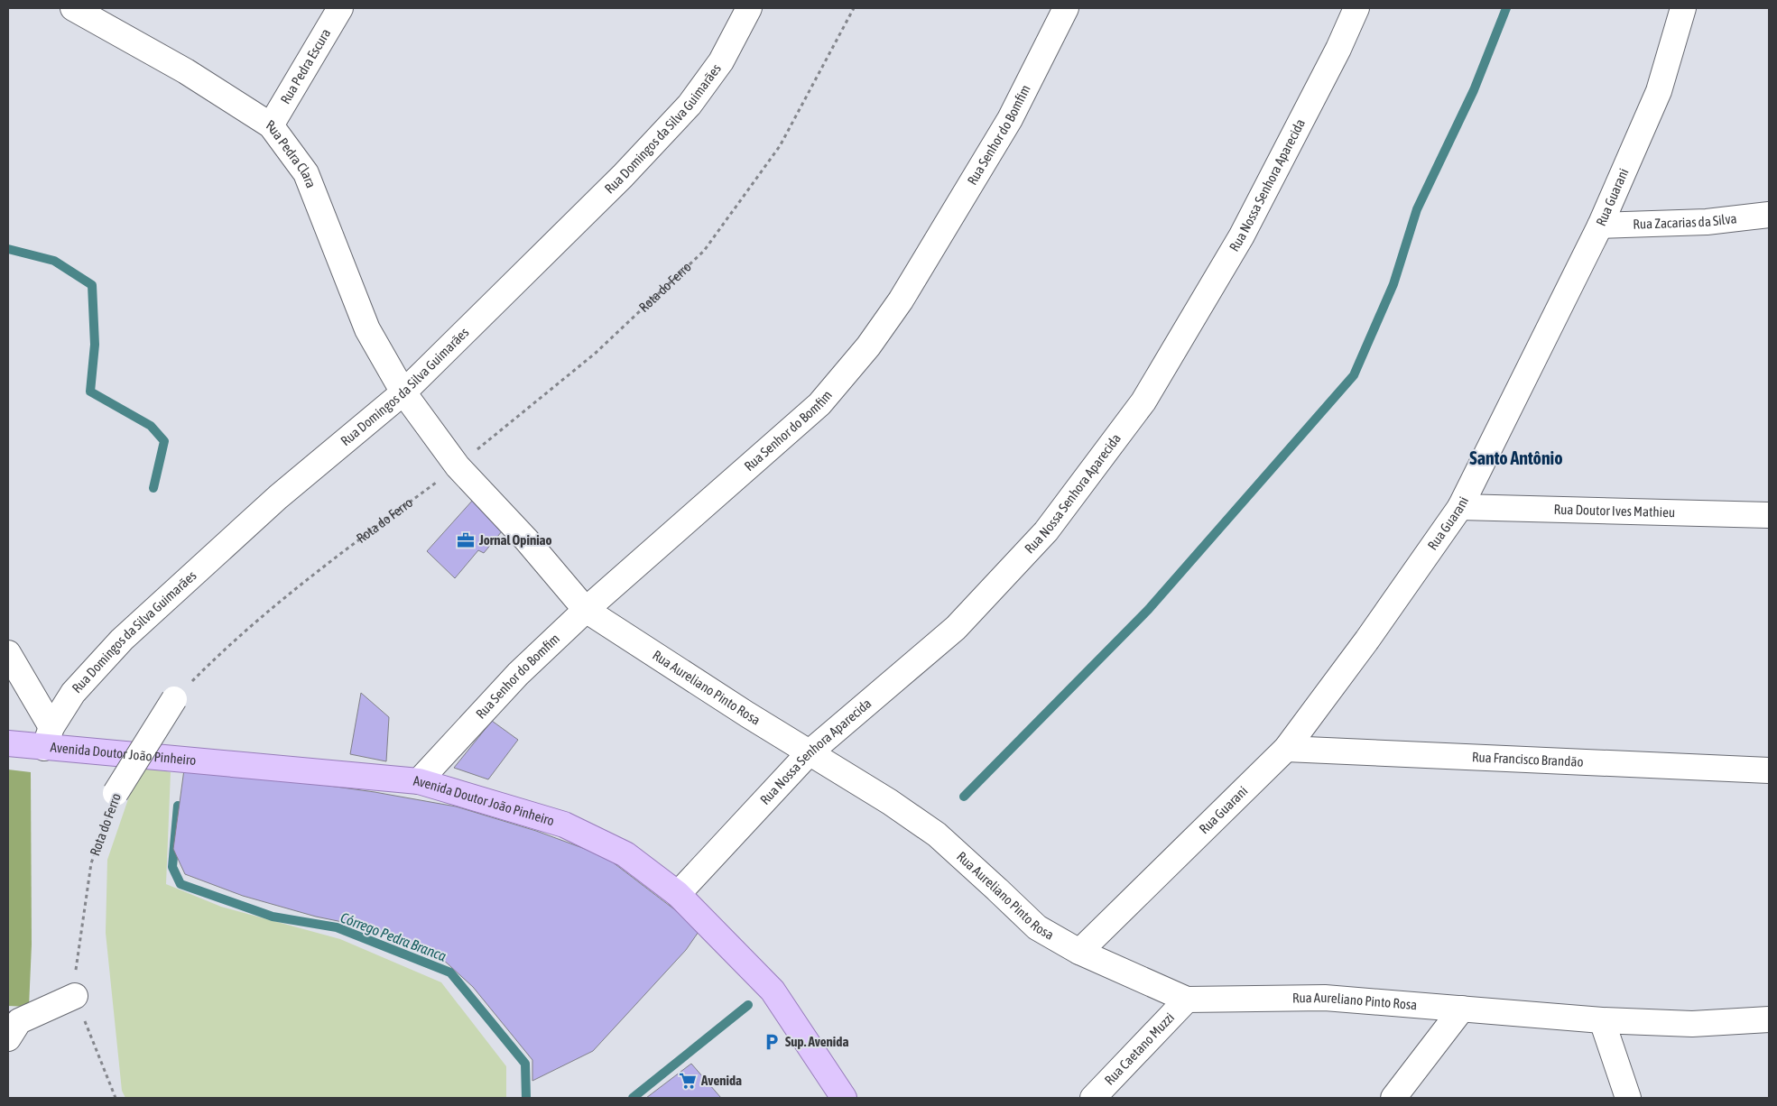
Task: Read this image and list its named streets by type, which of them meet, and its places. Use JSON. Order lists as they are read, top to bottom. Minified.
{"streets":{"main road":["Avenida Doutor João Pinheiro"],"street":["Rua Pedra Escura","Rua Domingos da Silva Guimarães","Rua Senhor do Bomfim","Rua Pedra Clara","Rua Nossa Senhora Aparecida","Rua Guarani","Rua Zacarias da Silva","Rota do Ferro","Rua Doutor Ives Mathieu","Rua Aureliano Pinto Rosa","Rua Francisco Brandão","Rua Caetano Muzzi"]},"crossings":[["Rua Pedra Escura","Rua Pedra Clara"],["Rua Domingos da Silva Guimarães","Rua Pedra Clara"],["Rua Domingos da Silva Guimarães","Rua Aureliano Pinto Rosa"],["Rua Domingos da Silva Guimarães","Avenida Doutor João Pinheiro"],["Rua Senhor do Bomfim","Rua Aureliano Pinto Rosa"],["Rua Senhor do Bomfim","Avenida Doutor João Pinheiro"],["Rua Pedra Clara","Rua Aureliano Pinto Rosa"],["Rua Nossa Senhora Aparecida","Rua Aureliano Pinto Rosa"],["Rua Nossa Senhora Aparecida","Avenida Doutor João Pinheiro"],["Rua Guarani","Rua Zacarias da Silva"],["Rua Guarani","Rua Doutor Ives Mathieu"],["Rua Guarani","Rua Aureliano Pinto Rosa"],["Rua Guarani","Rua Francisco Brandão"],["Rota do Ferro","Rua Aureliano Pinto Rosa"],["Rua Aureliano Pinto Rosa","Rua Caetano Muzzi"]],"districts":["Santo Antônio"],"water":["Córrego Pedra Branca"],"places":{"office":["Jornal Opiniao"],"parking":["Sup. Avenida"],"supermarket":["Avenida"]}}
